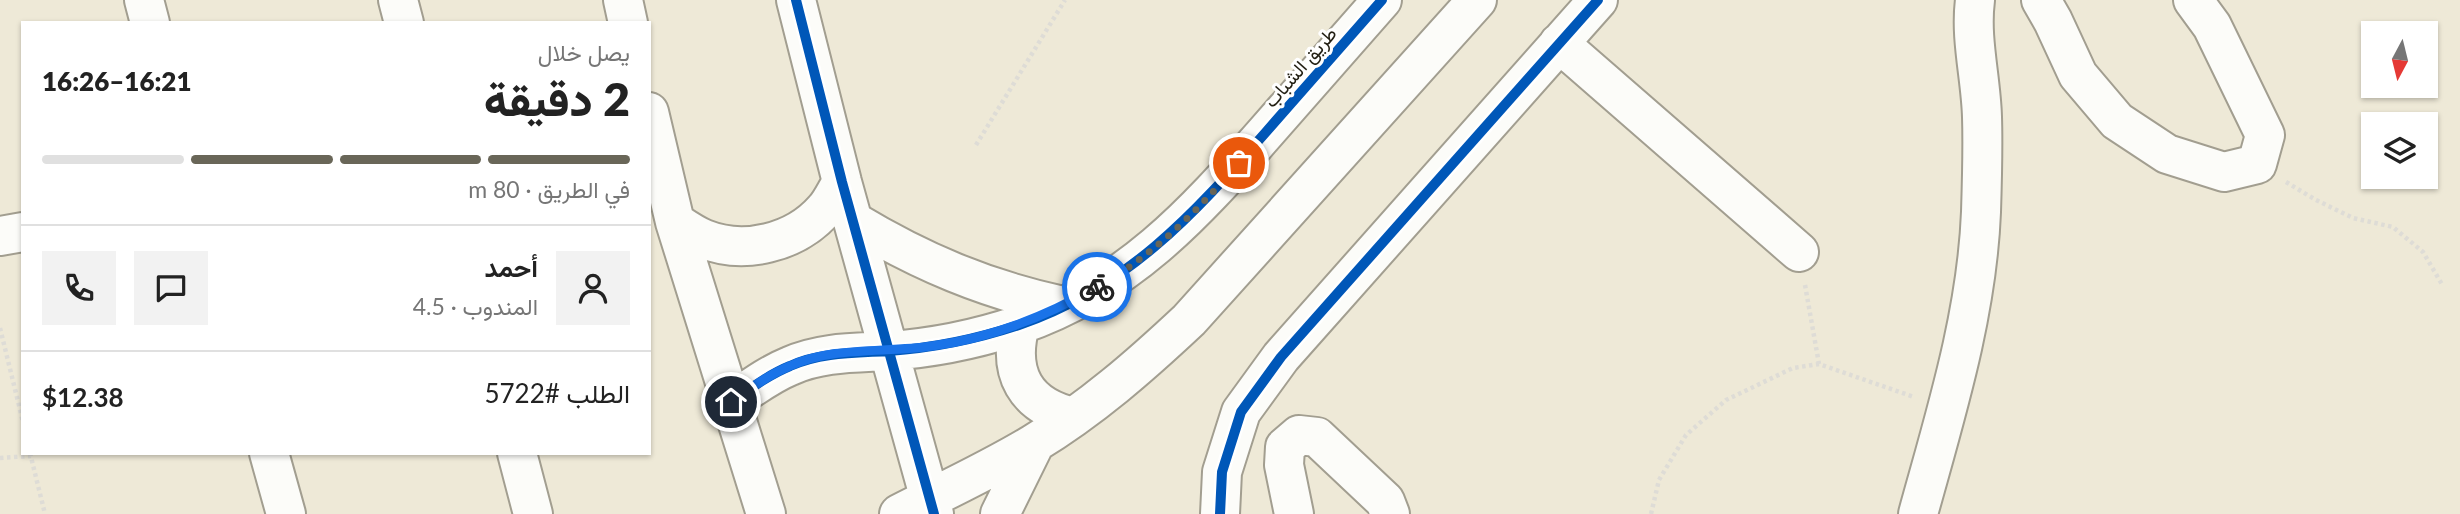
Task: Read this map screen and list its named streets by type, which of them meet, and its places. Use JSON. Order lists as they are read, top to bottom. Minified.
{"streets":{"street":["طريق الشباب"]},"north":"bottom","page":{"heading":["2 دقيقة","يصل خلال","16:21–16:26"],"panel":["أحمد","المندوب · 4.5","الطلب #5722","$12.38"],"bar":"في الطريق · 80 m"}}
